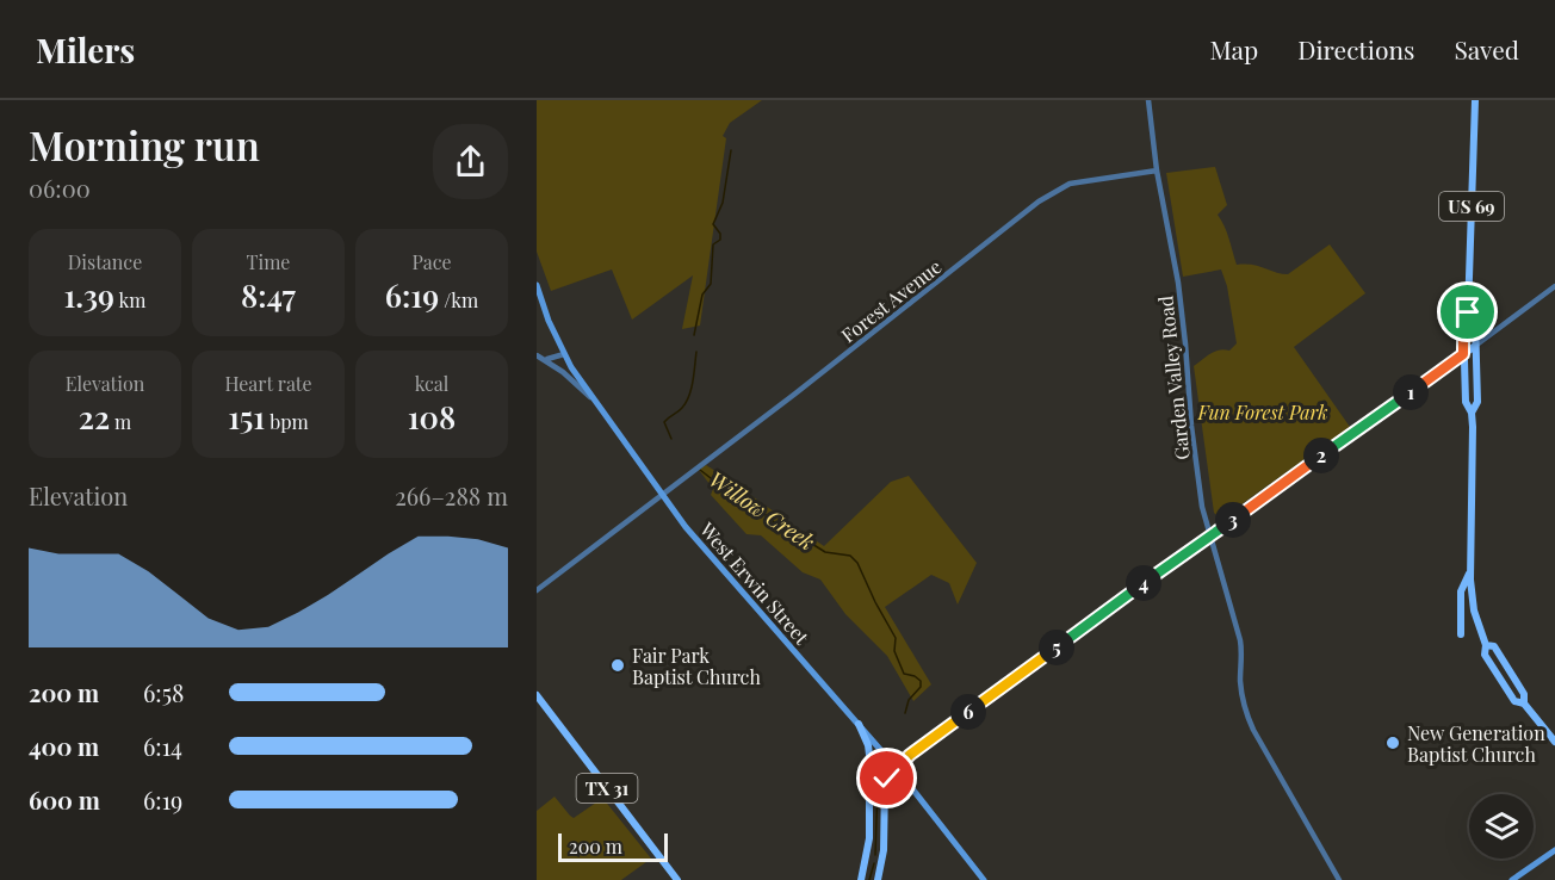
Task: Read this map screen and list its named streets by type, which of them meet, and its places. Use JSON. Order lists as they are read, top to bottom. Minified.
{"streets":{"main road":["US 69","West Erwin Street","TX 31"],"street":["Forest Avenue","Garden Valley Road"]},"crossings":[["Forest Avenue","Garden Valley Road"],["Forest Avenue","West Erwin Street"]],"water":["Willow Creek"],"parks":["Fun Forest Park"],"places":["Fair Park Baptist Church","New Generation Baptist Church"],"scale_bar":"200 m","page":{"header":"Milers","nav":["Map","Directions","Saved"],"heading":["Morning run","06:00"],"stats":[["Distance","1.39 km"],["Time","8:47"],["Pace","6:19 /km"],["Elevation","22 m"],["Heart rate","151 bpm"],["kcal","108"]],"pins":["1","2","3","4","5","6"],"chart":["Elevation","266–288 m"],"list":[{"name":"200 m","note":"6:58"},{"name":"400 m","note":"6:14"},{"name":"600 m","note":"6:19"}],"scale":"200 m"}}
